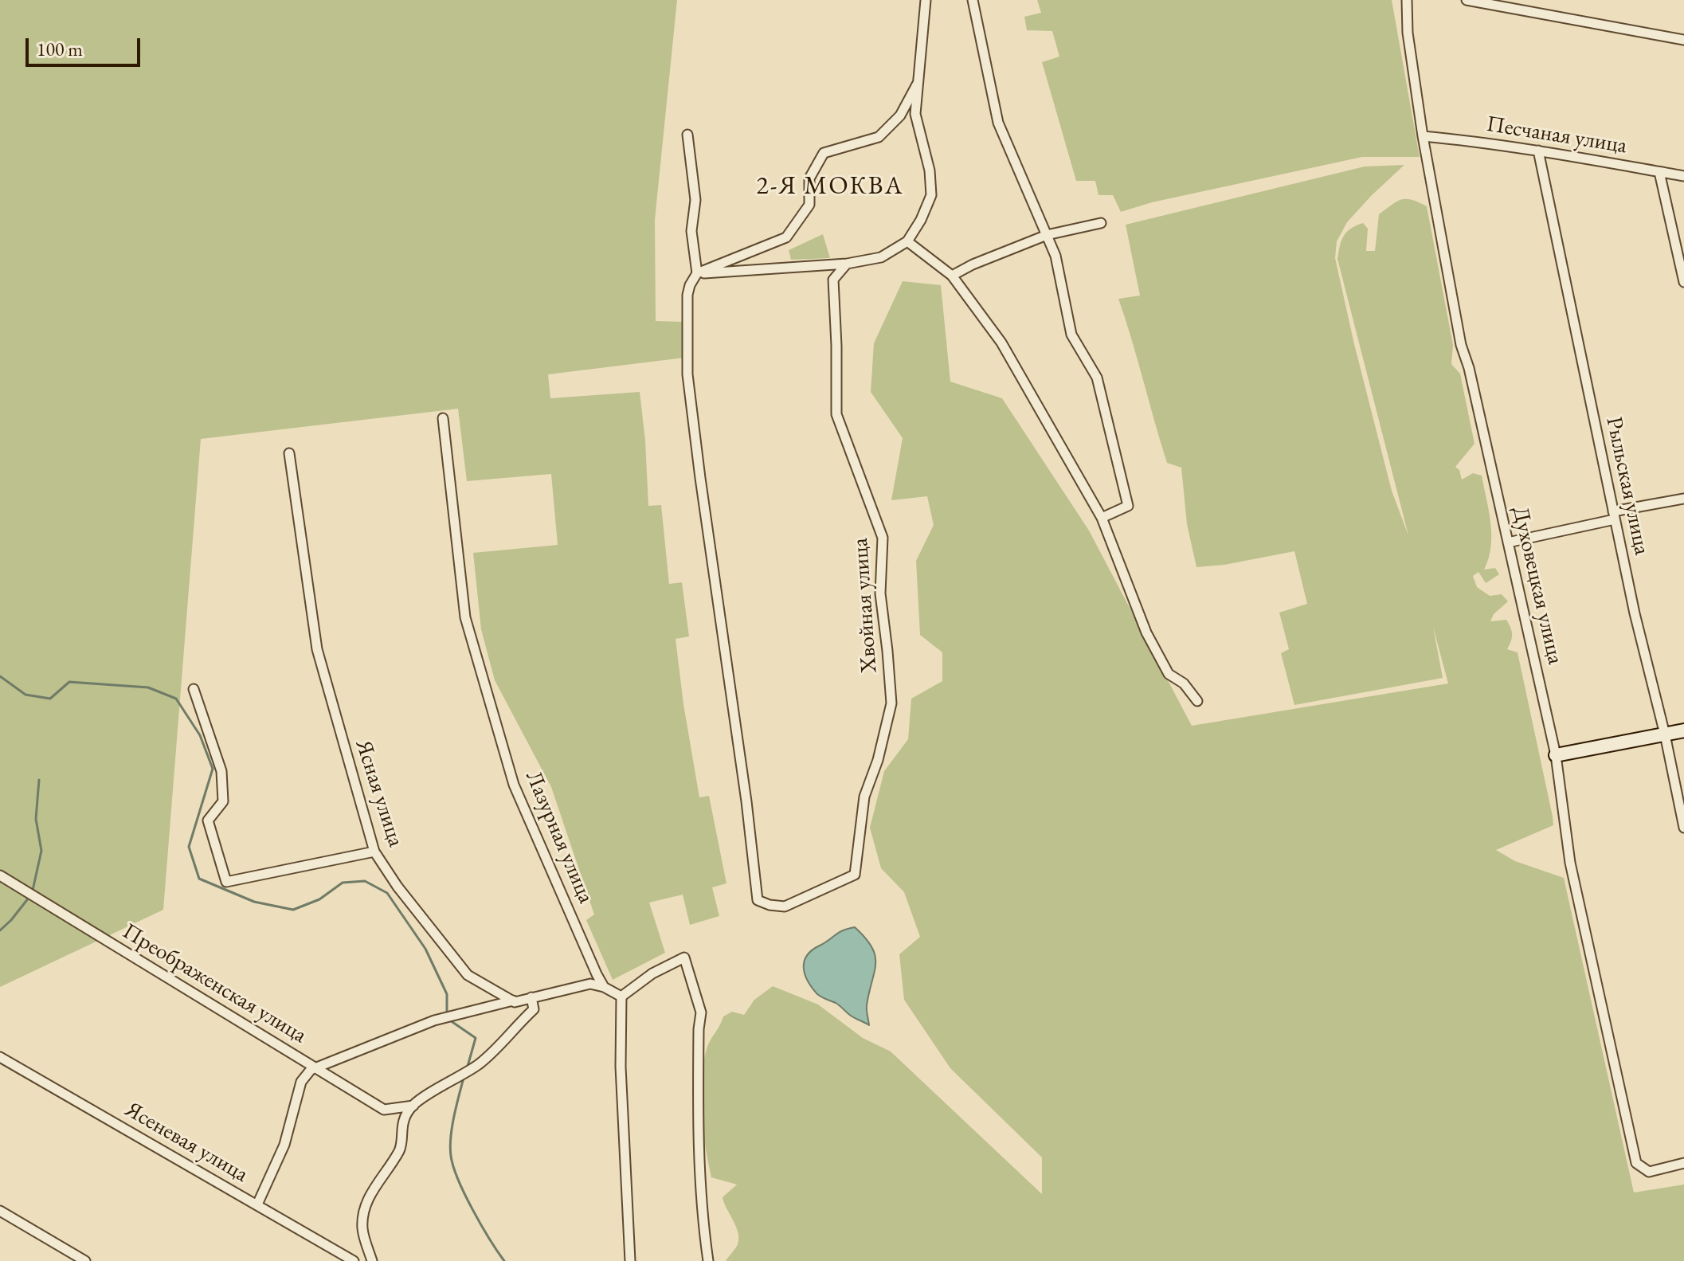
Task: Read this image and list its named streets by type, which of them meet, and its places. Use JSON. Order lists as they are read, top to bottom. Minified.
{"streets":{"street":["Песчаная улица","Рыльская улица","Духовецкая улица","Хвойная улица","Ясная улица","Лазурная улица","Преображенская улица","Ясеневая улица"]},"crossings":[["Песчаная улица","Рыльская улица"],["Песчаная улица","Духовецкая улица"]],"districts":["2-Я МОКВА"],"scale_bar":"100 m"}
